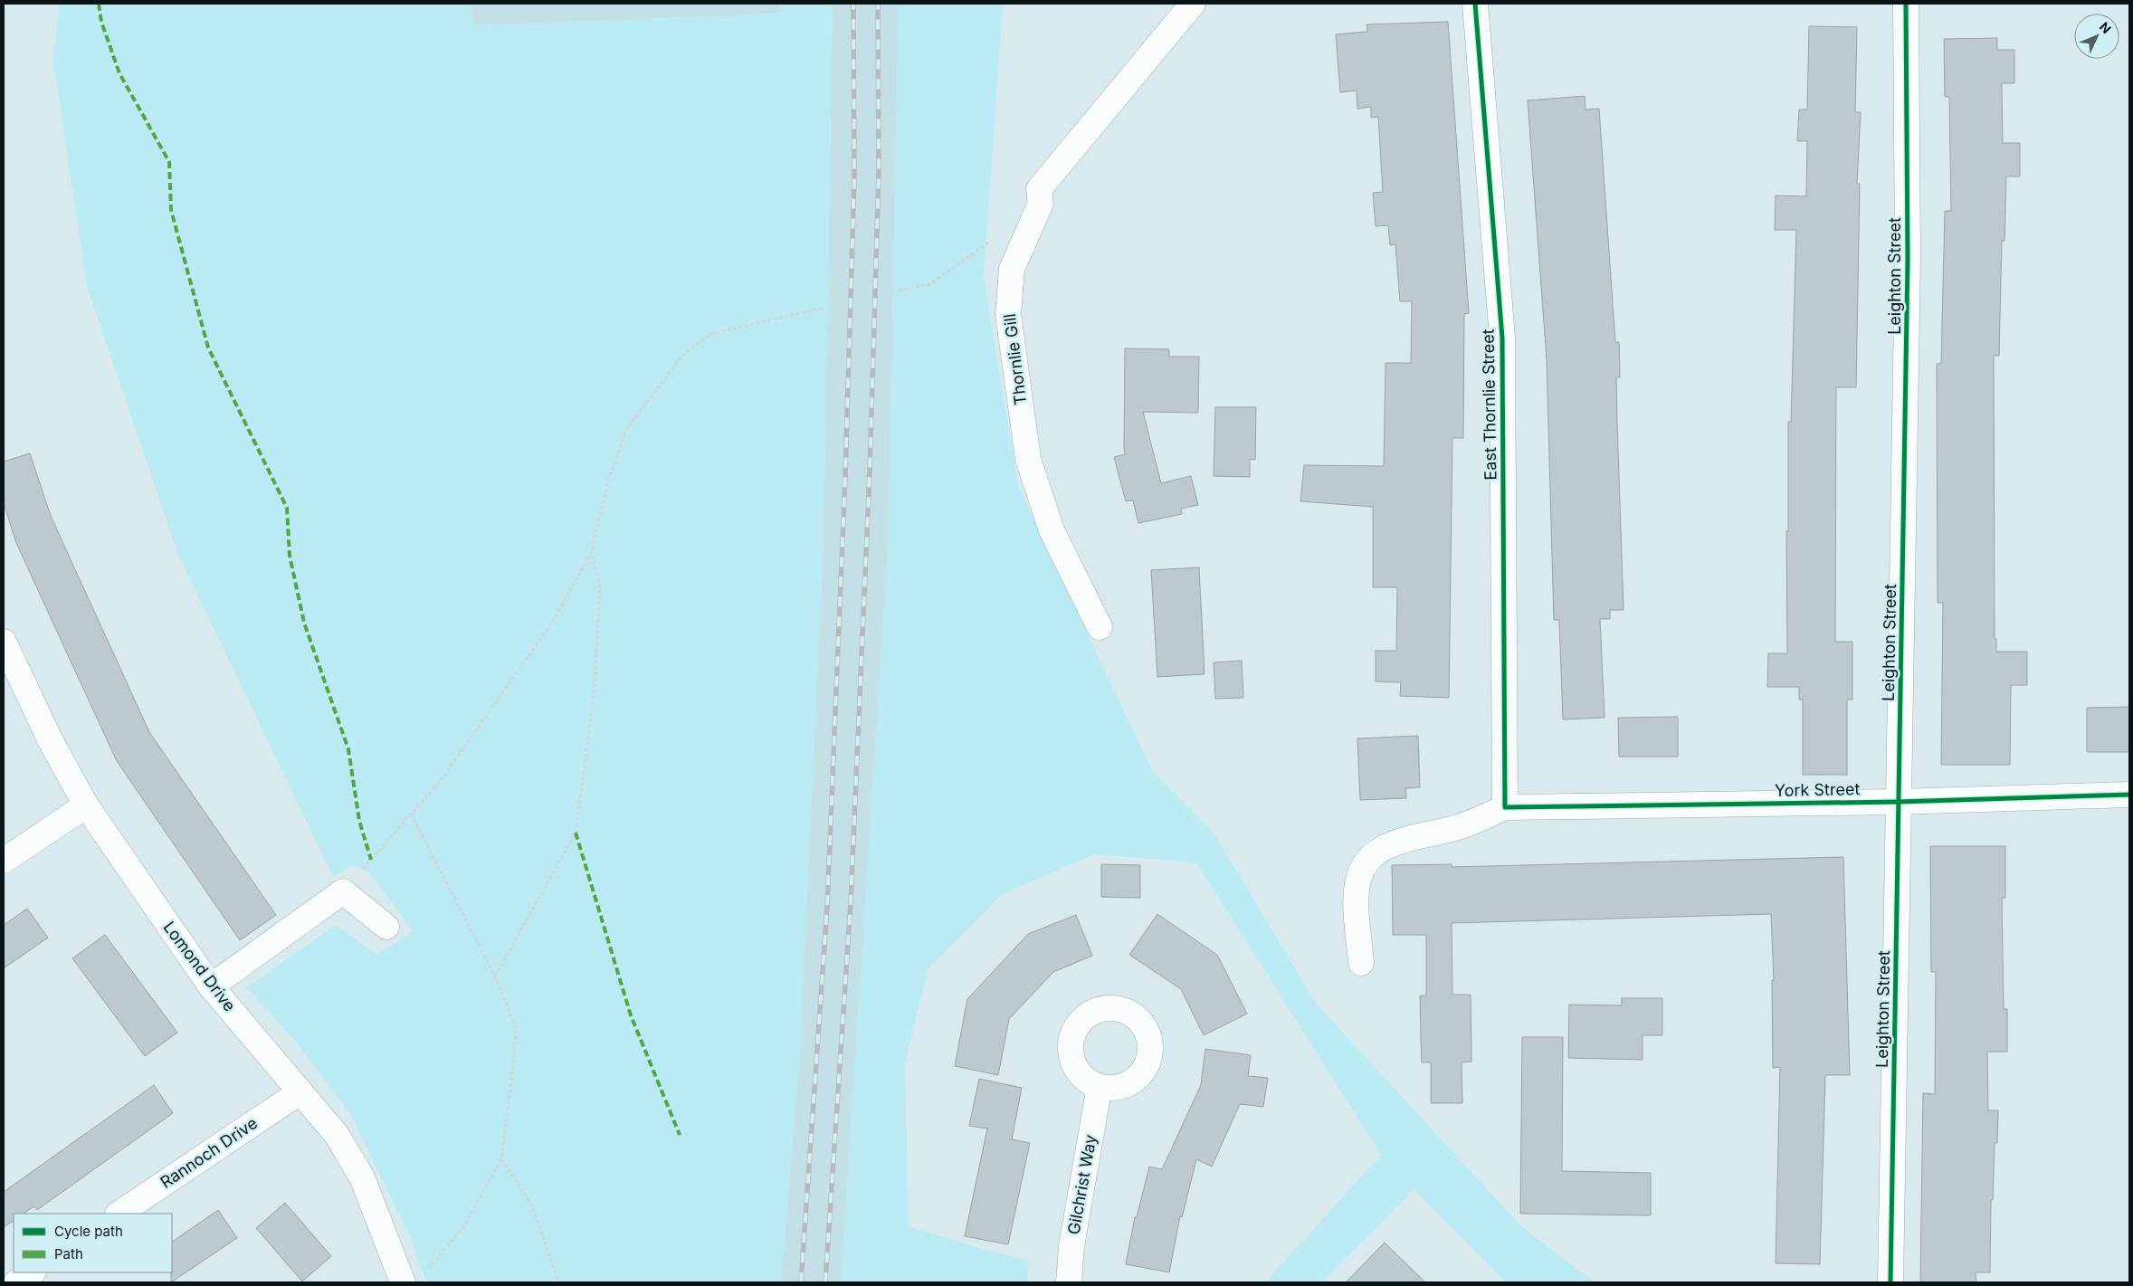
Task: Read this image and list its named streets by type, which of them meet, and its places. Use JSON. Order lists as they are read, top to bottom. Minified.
{"streets":{"street":["Leighton Street","Thornlie Gill","East Thornlie Street","York Street","Lomond Drive","Rannoch Drive","Gilchrist Way"]},"crossings":[["Leighton Street","York Street"],["East Thornlie Street","York Street"],["Lomond Drive","Rannoch Drive"]],"legend":["Cycle path","Path"],"north":"top right"}
